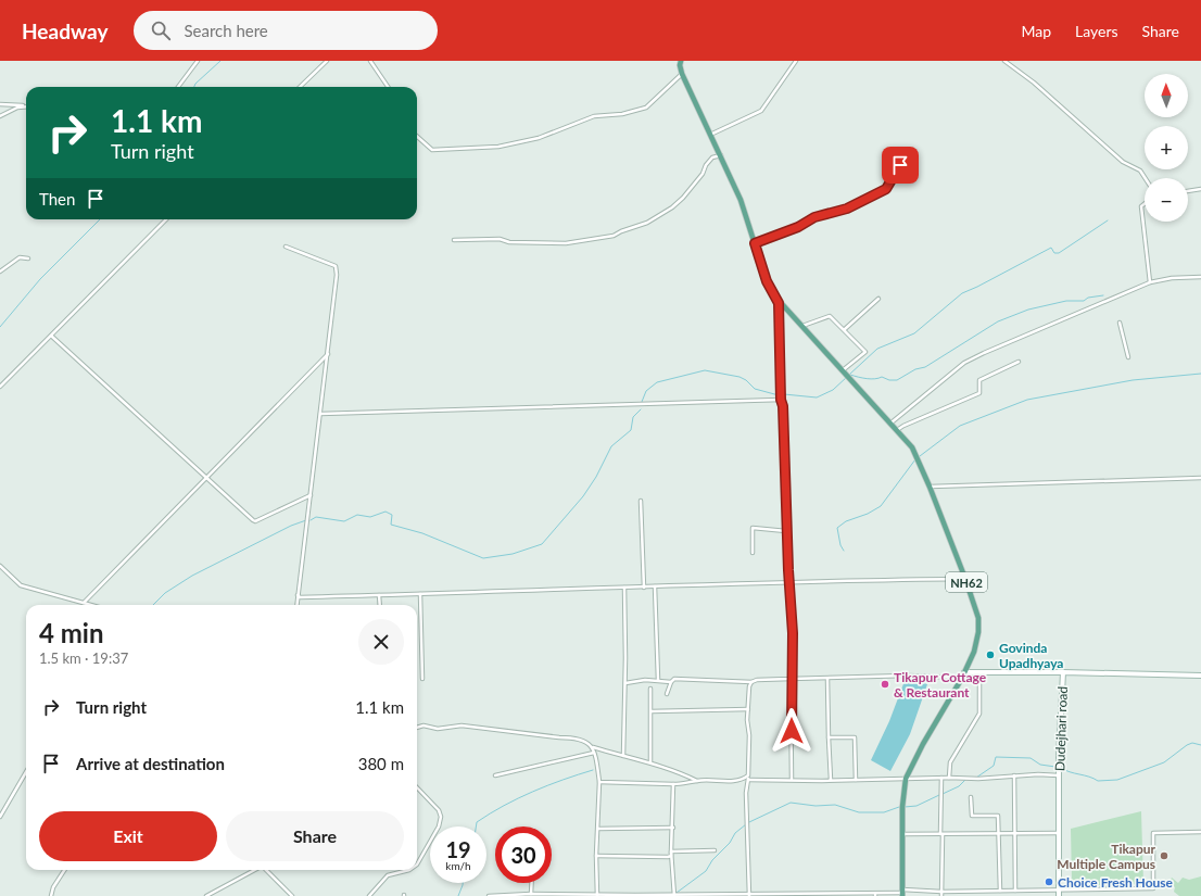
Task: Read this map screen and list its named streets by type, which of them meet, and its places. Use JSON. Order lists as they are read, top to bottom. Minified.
{"streets":{"main road":["NH62"],"street":["Dudejhari road"]},"places":["Govinda Upadhyaya","Tikapur Cottage & Restaurant","Tikapur Multiple Campus","Choice Fresh House"],"north":"top","page":{"header":"Headway","search":"Search here","nav":["Map","Layers","Share"],"map_buttons":["+","−"],"turn":["1.1 km","Turn right"],"then":"Then","heading":["4 min","1.5 km · 19:37"],"list":[{"name":"Turn right","value":"1.1 km"},{"name":"Arrive at destination","value":"380 m"}],"buttons":["Exit","Share"],"speed":"19 km/h","limit":"30"}}
